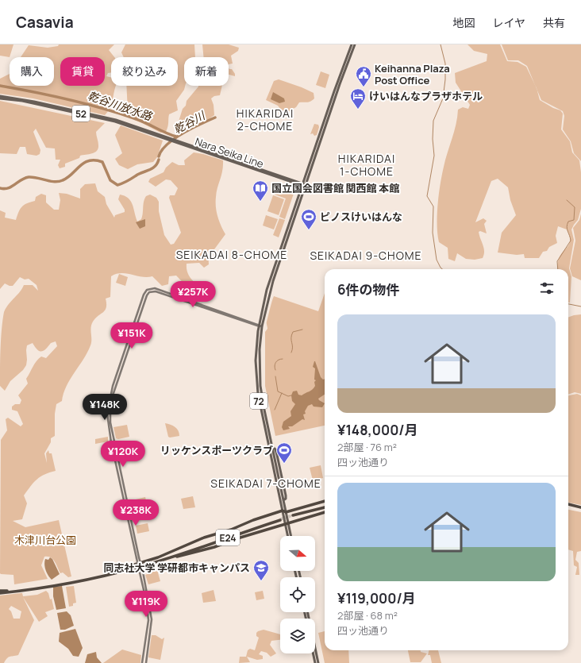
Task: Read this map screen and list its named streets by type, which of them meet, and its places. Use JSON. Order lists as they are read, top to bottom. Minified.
{"streets":{"highway":["E24"],"main road":["52","Nara Seika Line","72"]},"crossings":[["Nara Seika Line","72"]],"districts":["HIKARIDAI 2-CHOME","HIKARIDAI 1-CHOME","SEIKADAI 8-CHOME","SEIKADAI 9-CHOME","SEIKADAI 7-CHOME"],"water":["乾谷川放水路","乾谷川"],"parks":["木津川台公園"],"places":{"public building":["Keihanna Plaza Post Office"],"hotel":["けいはんなプラザホテル"],"library":["国立国会図書館 関西館 本館"],"sports":["ピノスけいはんな","リッケンスポーツクラブ"],"school or university":["同志社大学 学研都市キャンパス"]},"north":"right","page":{"header":"Casavia","nav":["地図","レイヤ","共有"],"chip":["購入","賃貸","絞り込み","新着"],"heading":"6件の物件","price":["¥257K","¥151K","¥148K","¥120K","¥238K","¥119K"],"list":[{"name":"¥148,000/月","note":"2部屋 · 76 m² · 四ッ池通り"},{"name":"¥119,000/月","note":"2部屋 · 68 m² · 四ッ池通り"}]}}
